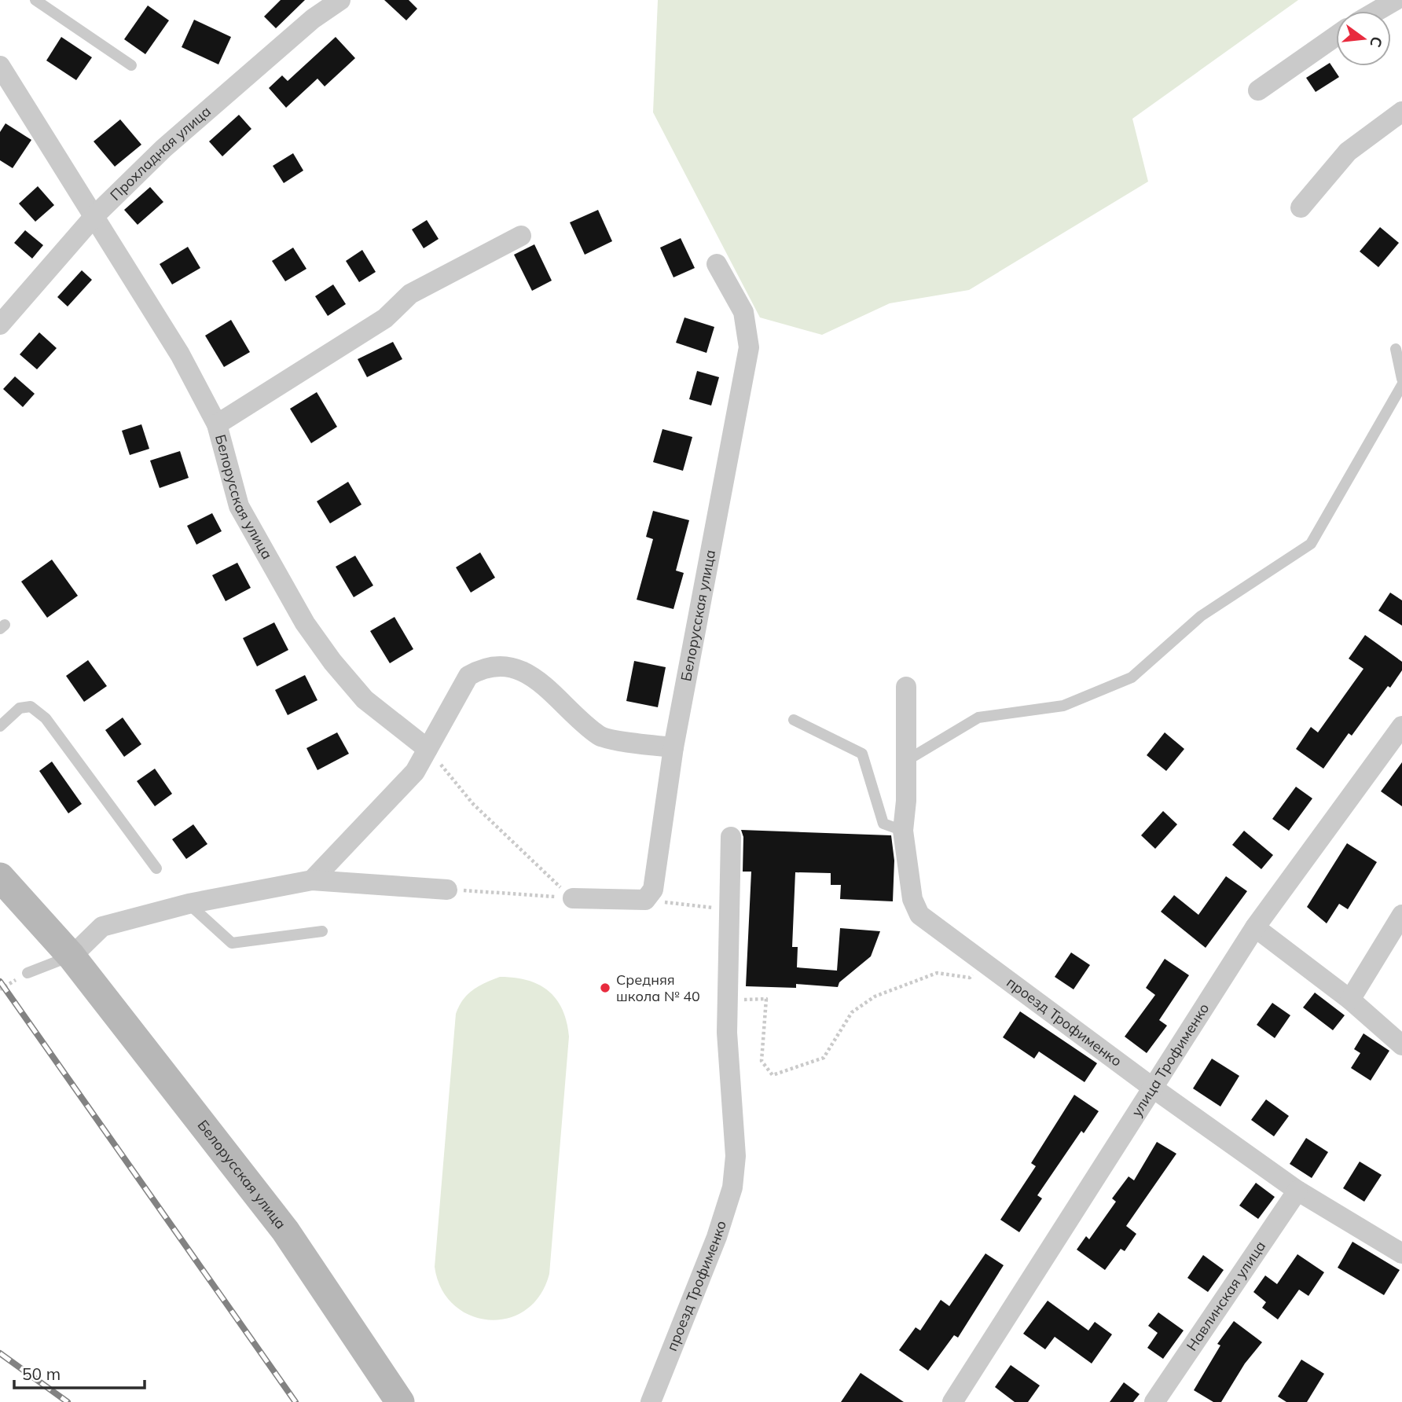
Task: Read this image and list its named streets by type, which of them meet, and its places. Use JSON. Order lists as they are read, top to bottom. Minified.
{"streets":{"main road":["Белорусская улица"],"street":["Прохладная улица","проезд Трофименко","улица Трофименко","Навлинская улица"]},"crossings":[["Прохладная улица","Белорусская улица"],["проезд Трофименко","улица Трофименко"],["проезд Трофименко","Навлинская улица"]],"places":["Средняя школа № 40"],"scale_bar":"50 m","north":"right"}
